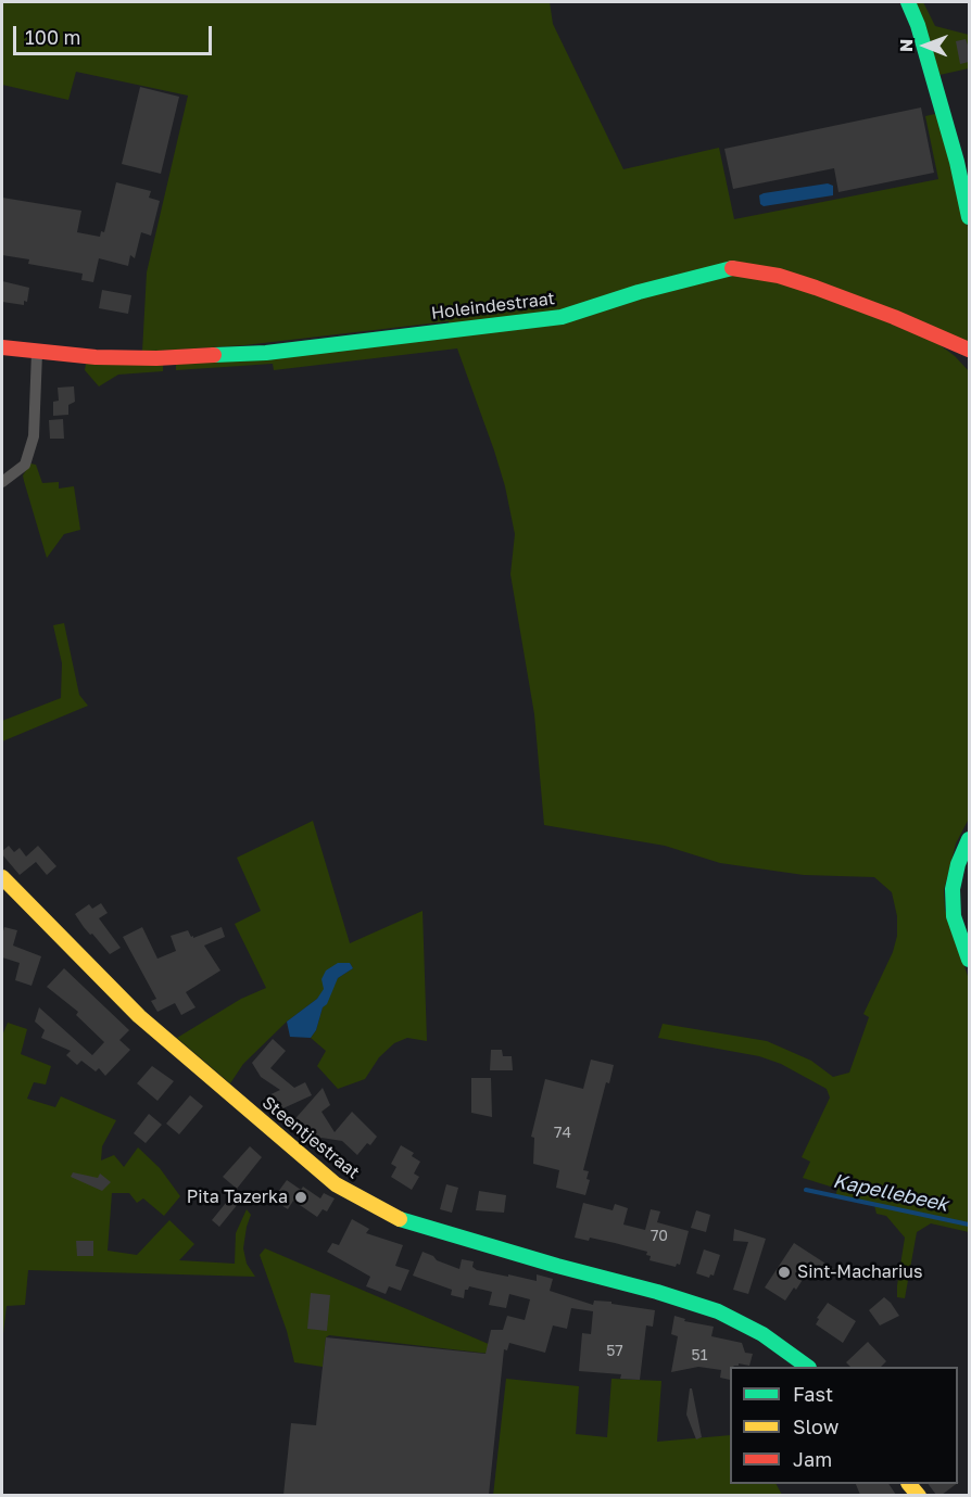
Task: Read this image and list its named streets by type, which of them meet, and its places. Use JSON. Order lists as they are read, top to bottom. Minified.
{"streets":{"street":["Holeindestraat","Steentjestraat"]},"water":["Kapellebeek"],"places":["Pita Tazerka","Sint-Macharius"],"house_numbers":["74","70","57","51"],"legend":["Fast","Slow","Jam"],"scale_bar":"100 m","north":"left"}
